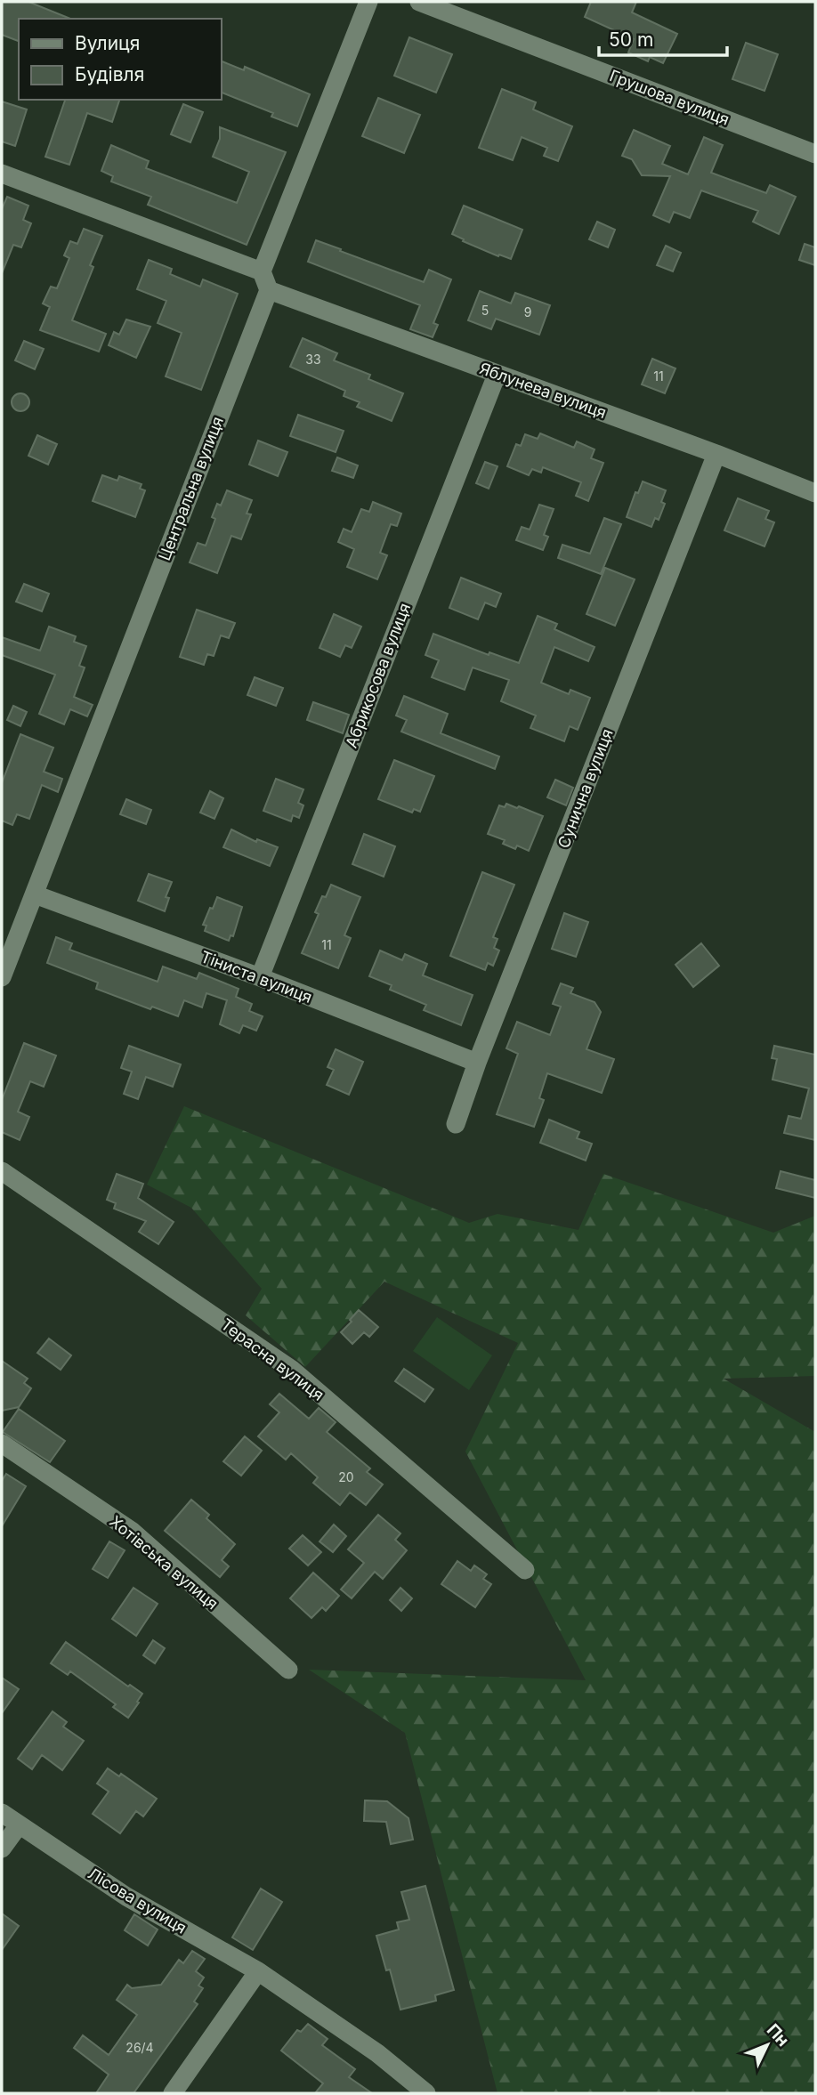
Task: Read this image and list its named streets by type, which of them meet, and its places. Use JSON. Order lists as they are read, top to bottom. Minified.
{"streets":{"street":["Грушова вулиця","Яблунева вулиця","Центральна вулиця","Абрикосова вулиця","Сунична вулиця","Тіниста вулиця","Терасна вулиця","Хотівська вулиця","Лісова вулиця"]},"crossings":[["Яблунева вулиця","Центральна вулиця"],["Яблунева вулиця","Абрикосова вулиця"],["Яблунева вулиця","Сунична вулиця"],["Центральна вулиця","Тіниста вулиця"],["Абрикосова вулиця","Тіниста вулиця"],["Сунична вулиця","Тіниста вулиця"]],"house_numbers":["5","9","33","11","11","20","26/4"],"legend":["Вулиця","Будівля"],"scale_bar":"50 m","north":"top right"}
